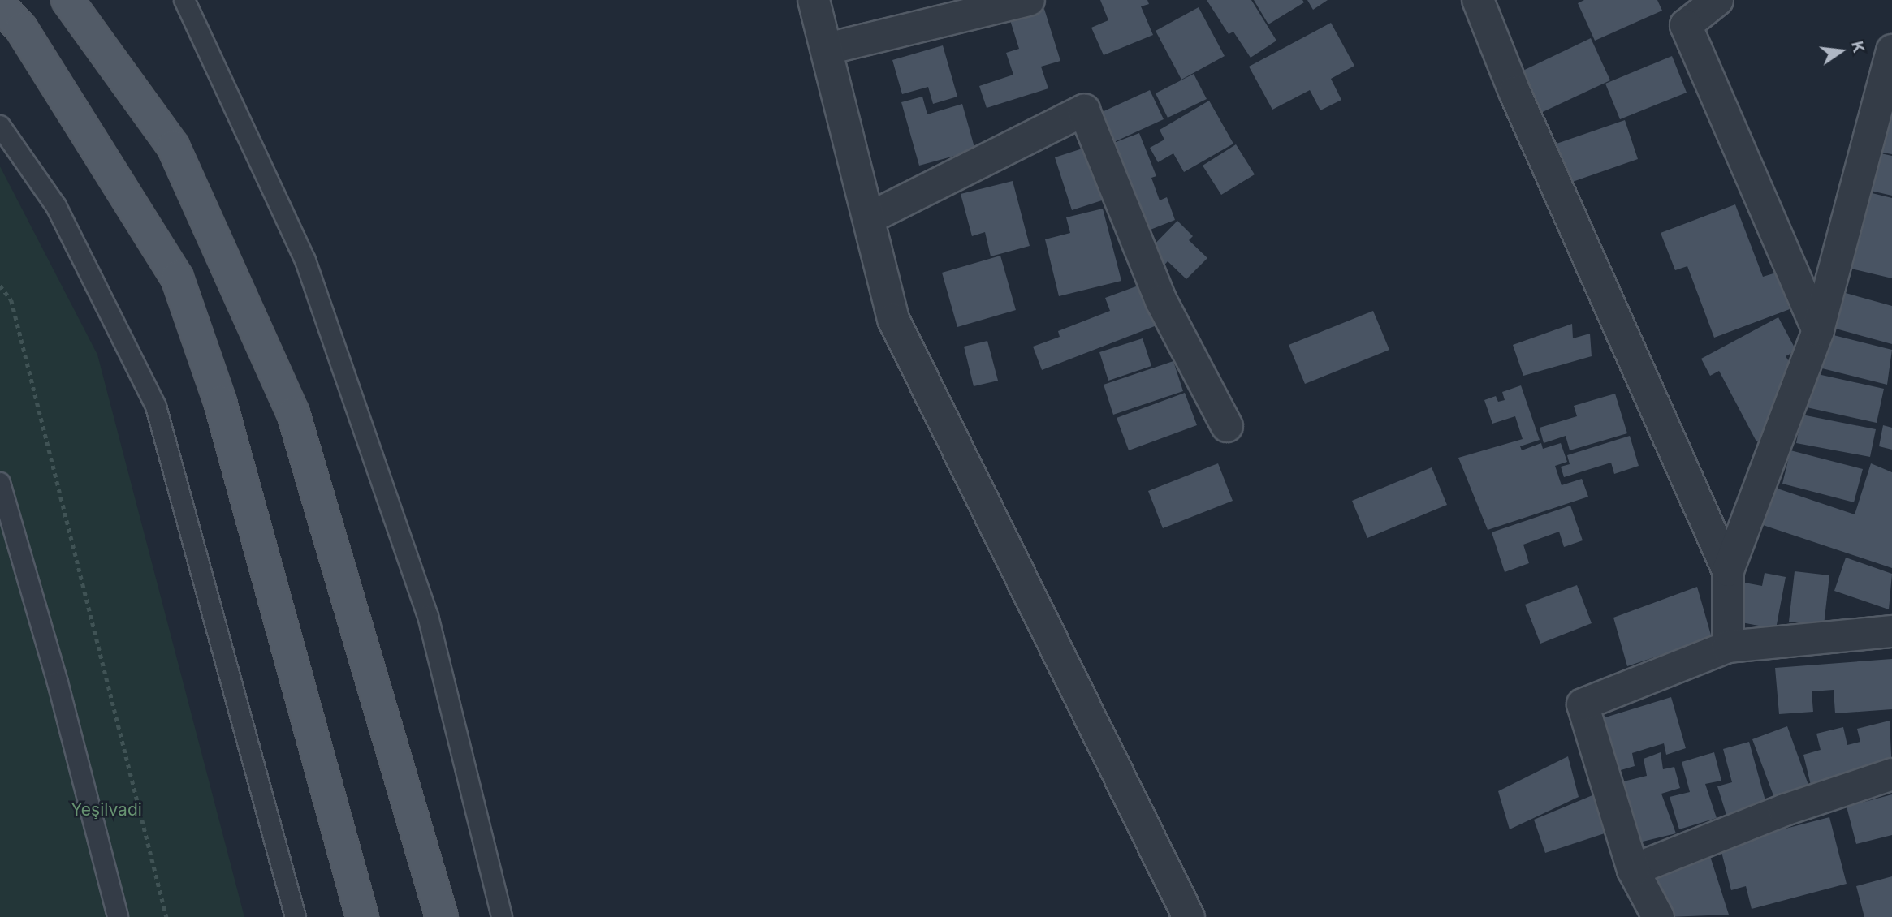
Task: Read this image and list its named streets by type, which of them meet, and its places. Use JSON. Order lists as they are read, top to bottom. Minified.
{"parks":["Yeşilvadi"],"north":"right"}
